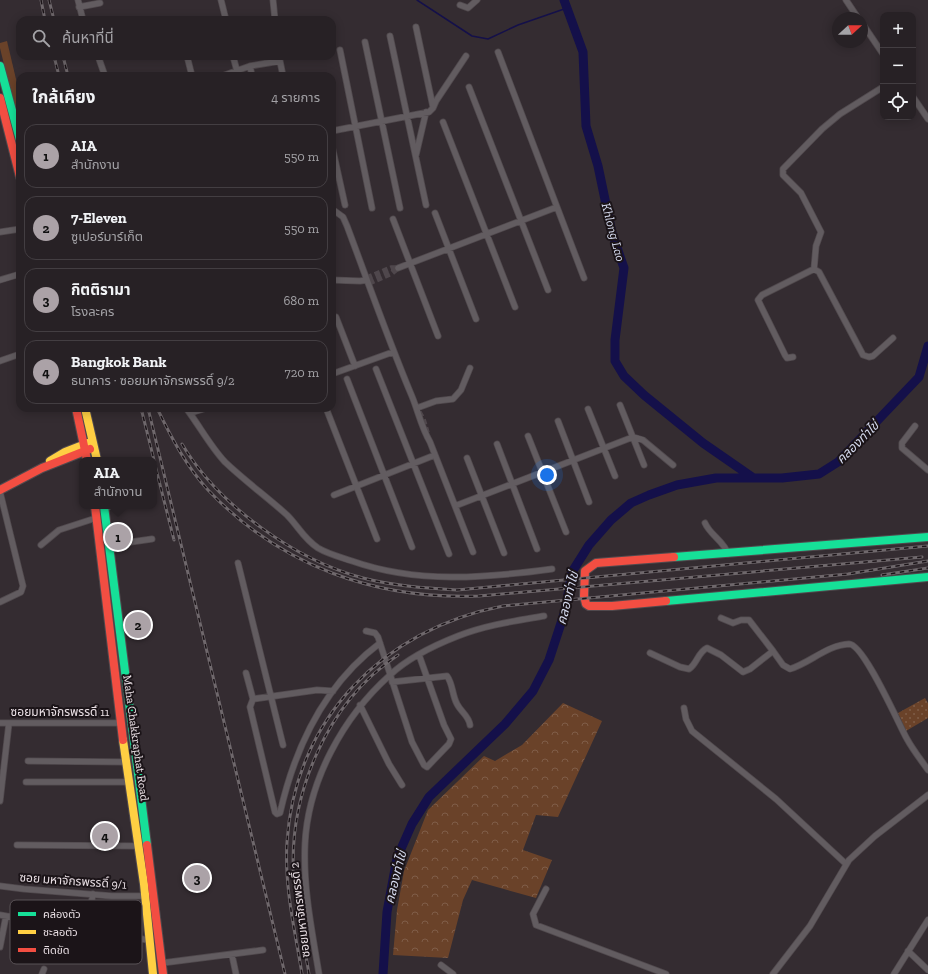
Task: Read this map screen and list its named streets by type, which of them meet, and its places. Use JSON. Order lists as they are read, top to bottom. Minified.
{"streets":{"main road":["Maha Chakkraphat Road"],"street":["ซอยมหาจักรพรรดิ์ 11","ซอย มหาจักรพรรดิ์ 9/1","ซอยมหาจักรพรรดิ์ 2"]},"crossings":[["ซอยมหาจักรพรรดิ์ 11","Maha Chakkraphat Road"],["Maha Chakkraphat Road","ซอย มหาจักรพรรดิ์ 9/1"]],"water":["Khlong Lao","คลองท่าไข่"],"legend":["คล่องตัว","ชะลอตัว","ติดขัด"],"north":"right","page":{"map_buttons":["+","−"],"search":"ค้นหาที่นี่","heading":["ใกล้เคียง","4 รายการ"],"list":[{"mark":"1","name":"AIA","note":"สำนักงาน","value":"550 m"},{"mark":"2","name":"7-Eleven","note":"ซูเปอร์มาร์เก็ต","value":"550 m"},{"mark":"3","name":"กิตติรามา","note":"โรงละคร","value":"680 m"},{"mark":"4","name":"Bangkok Bank","note":"ธนาคาร · ซอยมหาจักรพรรดิ์ 9/2","value":"720 m"}],"popup":["AIA","สำนักงาน"],"pins":["1","2","4","3"]}}
